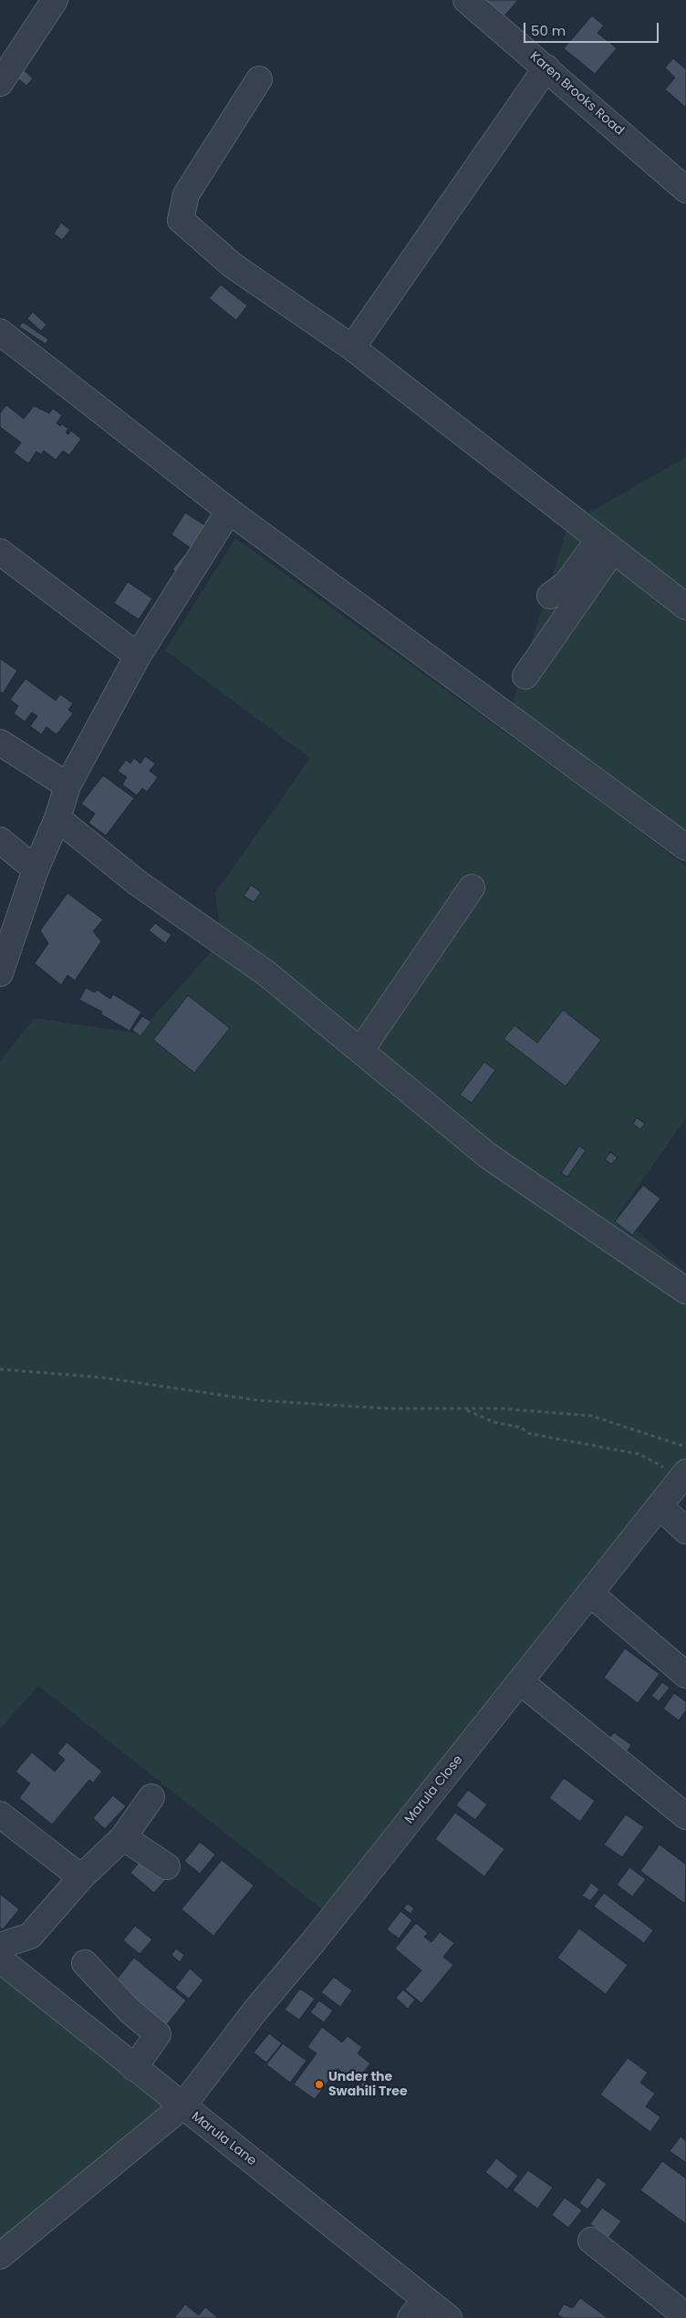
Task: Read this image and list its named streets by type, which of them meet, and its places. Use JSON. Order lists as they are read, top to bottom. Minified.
{"streets":{"street":["Karen Brooks Road","Marula Close","Marula Lane"]},"crossings":[["Marula Close","Marula Lane"]],"places":["Under the Swahili Tree"],"scale_bar":"50 m"}
